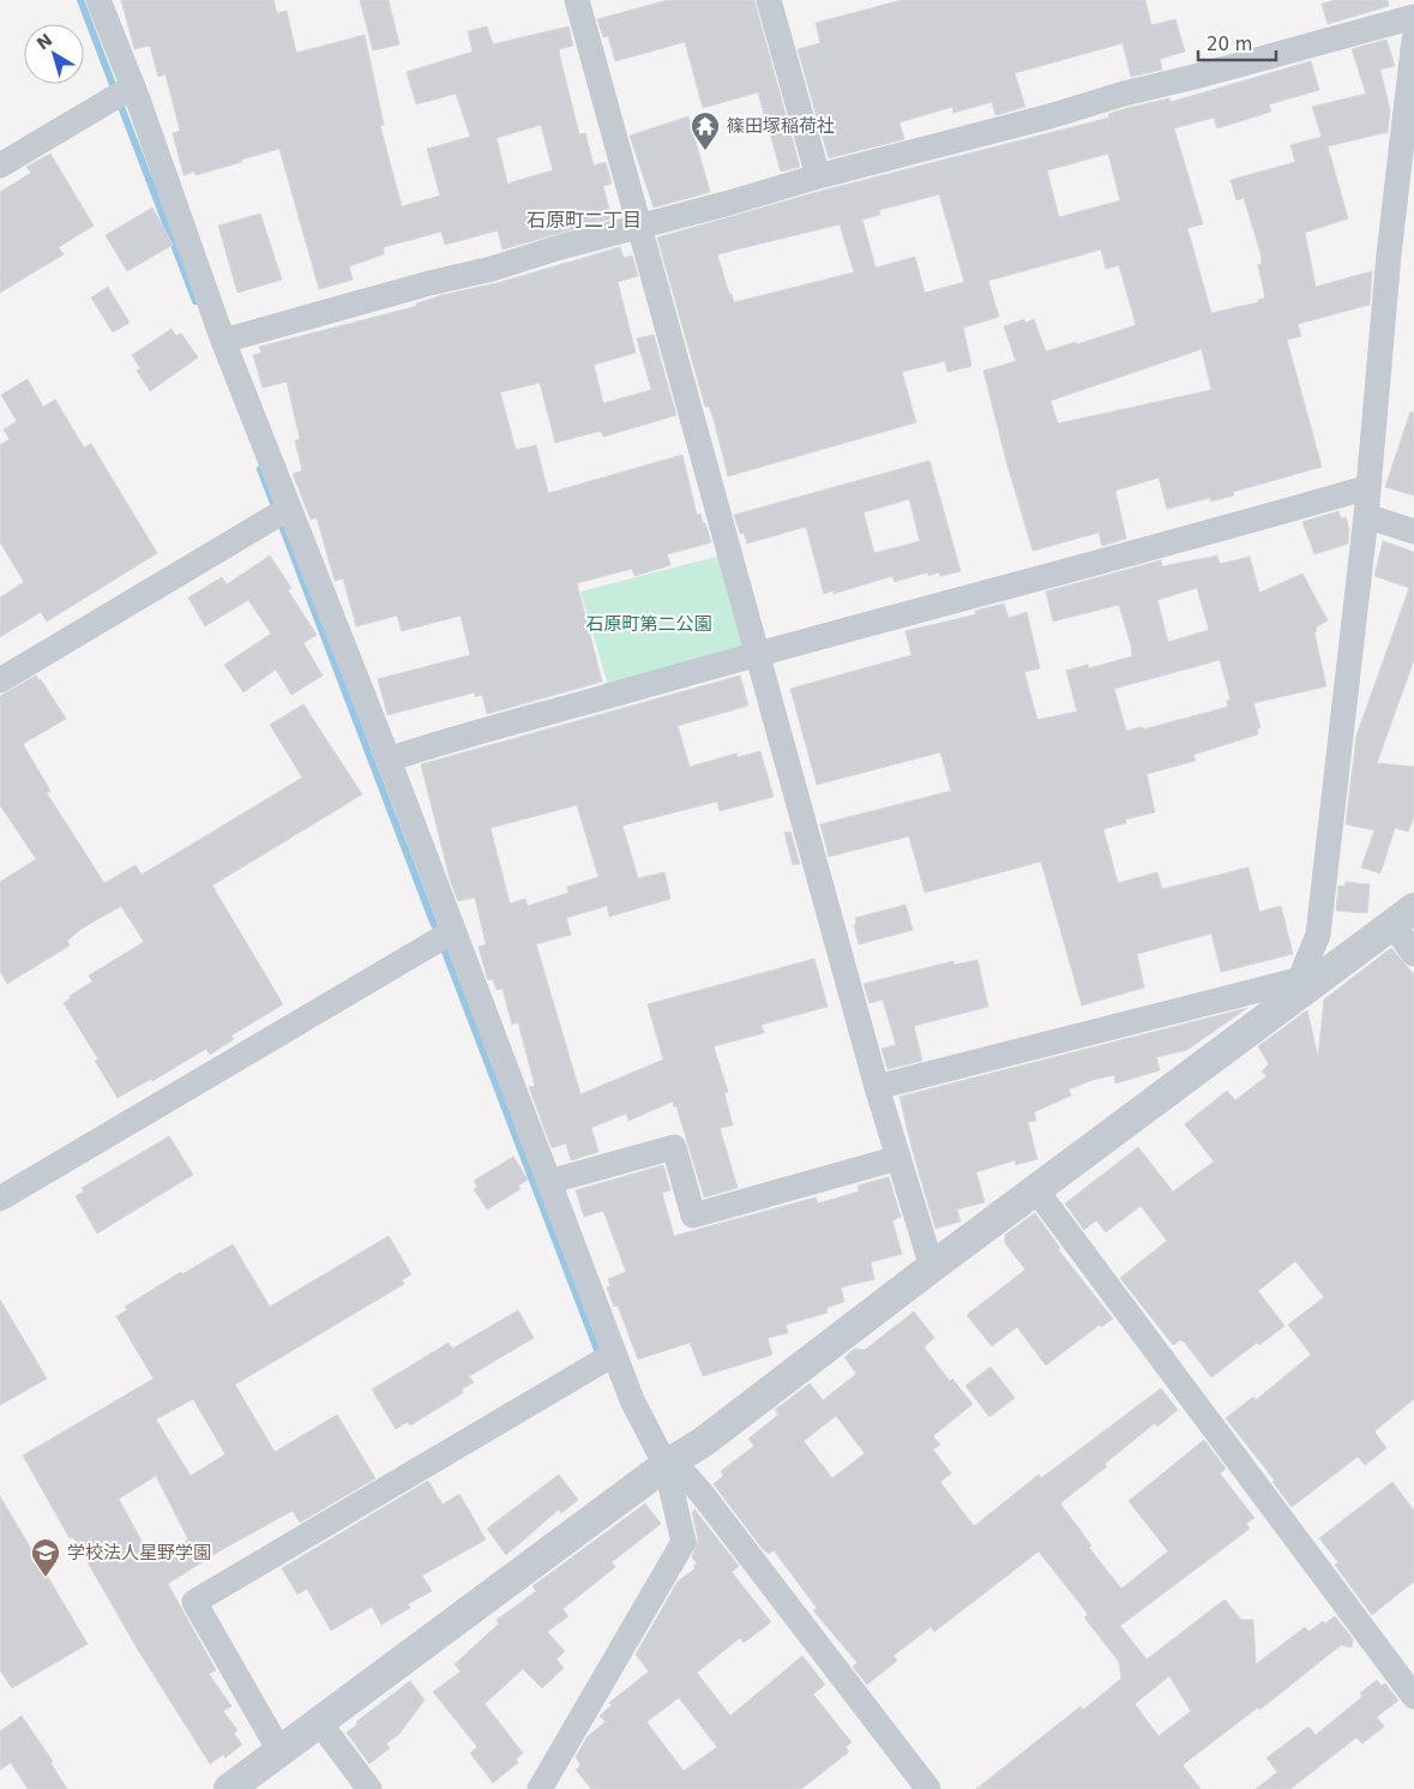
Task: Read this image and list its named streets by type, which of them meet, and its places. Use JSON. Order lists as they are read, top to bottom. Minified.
{"districts":["石原町二丁目"],"parks":["石原町第二公園"],"places":{"temple":["篠田塚稲荷社"],"school or university":["学校法人星野学園"]},"scale_bar":"20 m","north":"top left"}
